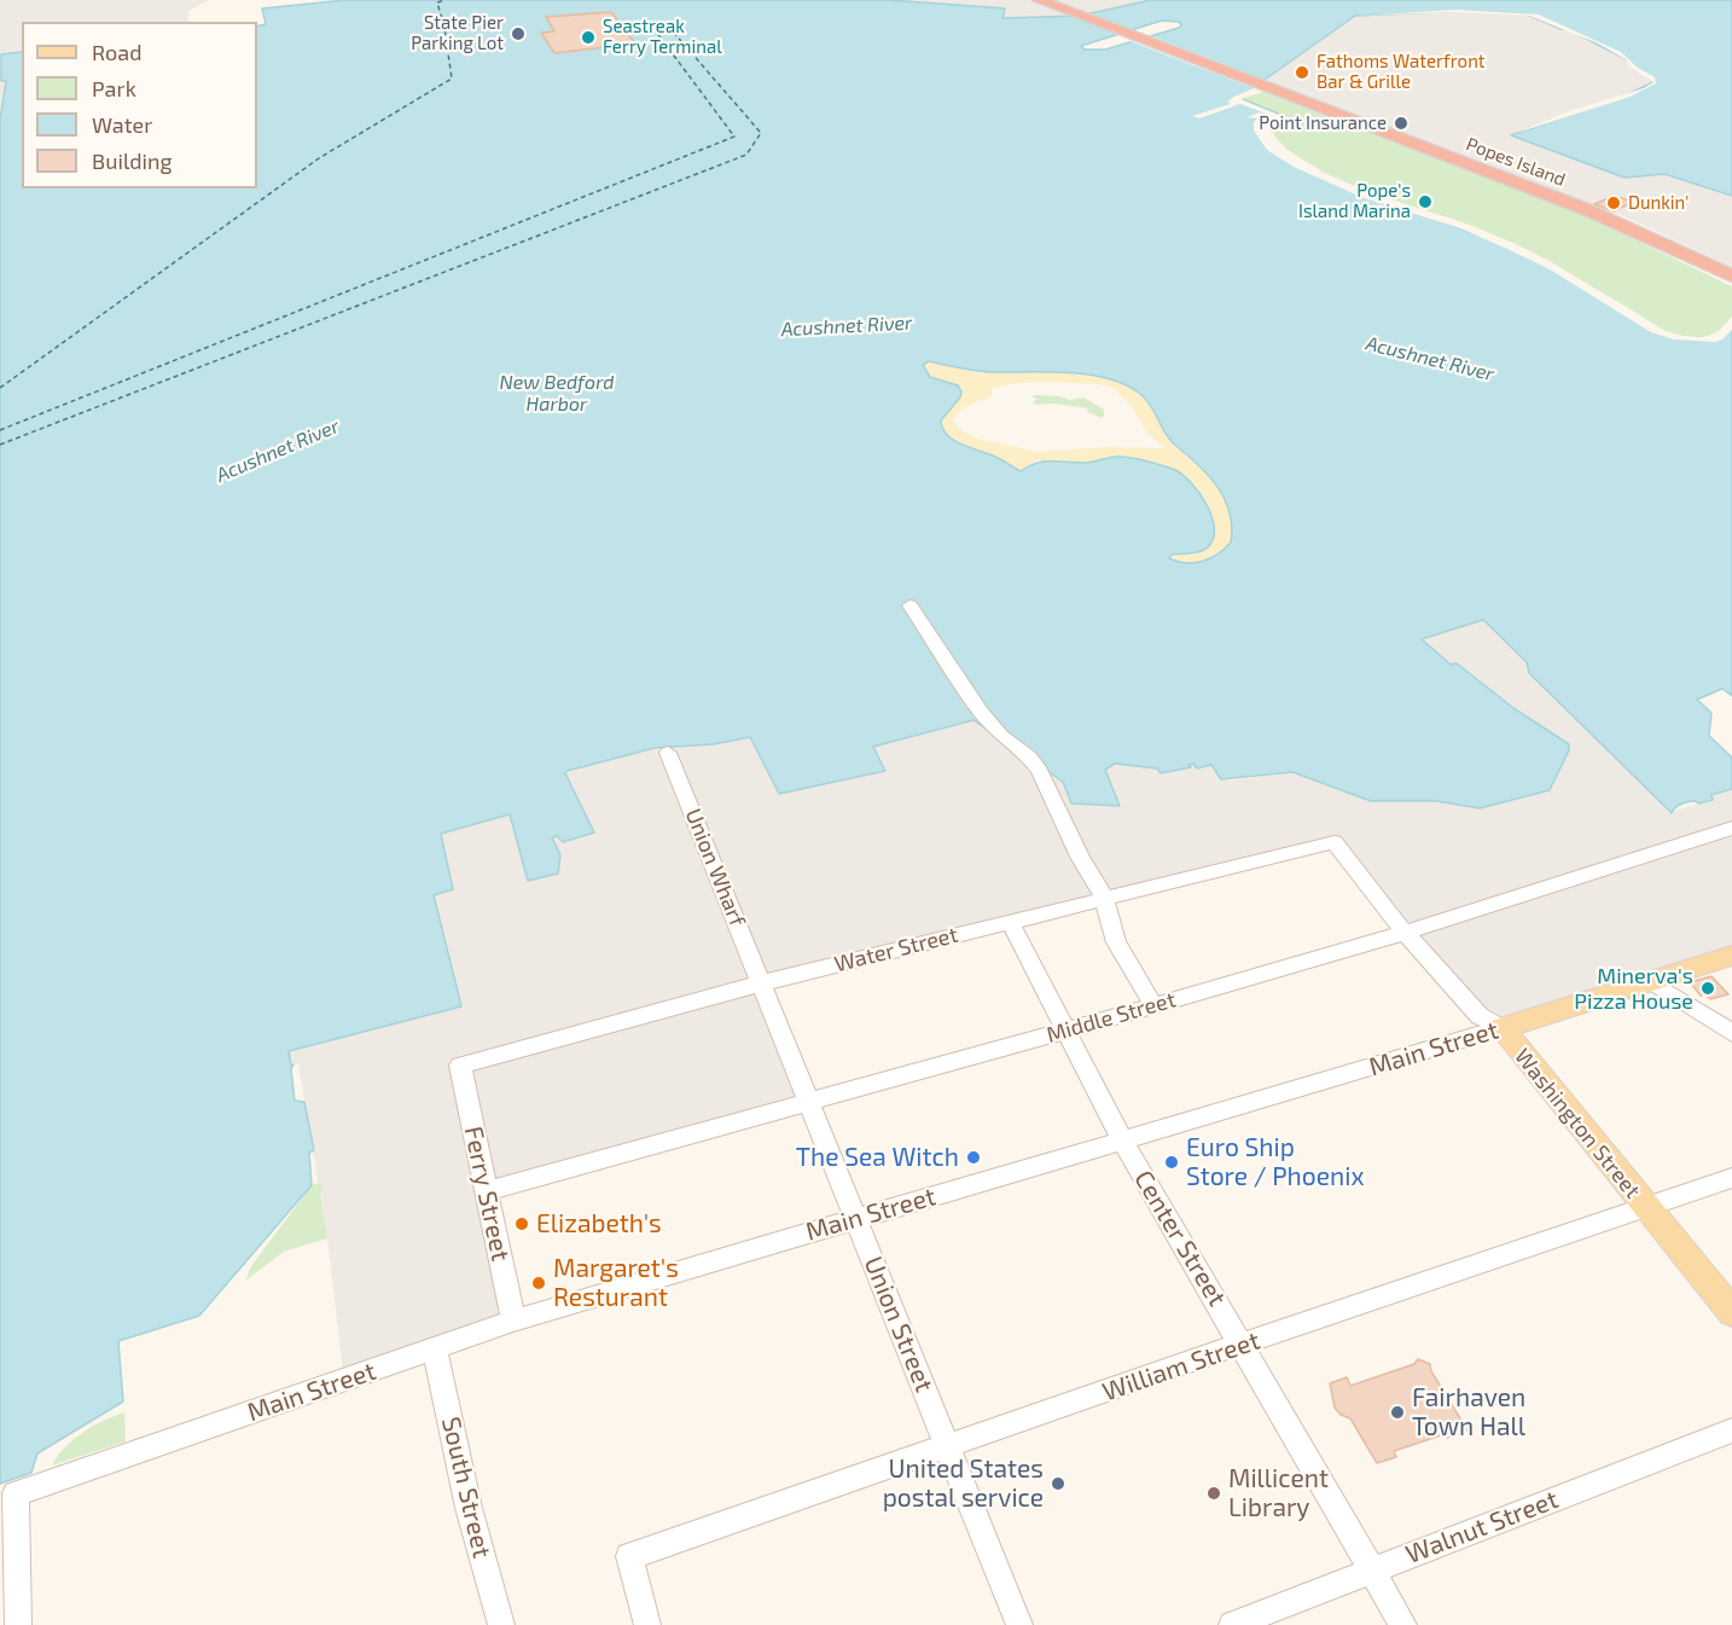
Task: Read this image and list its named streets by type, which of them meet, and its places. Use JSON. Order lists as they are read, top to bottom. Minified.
{"streets":{"highway":["Popes Island"],"main road":["Main Street","Washington Street"],"street":["Union Wharf","Water Street","Middle Street","Ferry Street","Center Street","Union Street","William Street","South Street","Walnut Street"]},"crossings":[["Union Wharf","Water Street"],["Union Wharf","Union Street"],["Water Street","Washington Street"],["Water Street","Ferry Street"],["Water Street","Center Street"],["Water Street","Union Street"],["Middle Street","Washington Street"],["Middle Street","Ferry Street"],["Middle Street","Center Street"],["Middle Street","Union Street"],["Main Street","Washington Street"],["Main Street","Ferry Street"],["Main Street","Center Street"],["Main Street","Union Street"],["Main Street","South Street"],["Washington Street","William Street"],["Center Street","William Street"],["Center Street","Walnut Street"],["Union Street","William Street"]],"water":["Acushnet River","New Bedford Harbor"],"places":["State Pier Parking Lot","Seastreak Ferry Terminal","Fathoms Waterfront Bar & Grille","Point Insurance","Pope's Island Marina","Dunkin'","Minerva's Pizza House","The Sea Witch","Euro Ship Store / Phoenix","Elizabeth's","Margaret's Resturant","Fairhaven Town Hall","United States postal service","Millicent Library"],"legend":["Road","Park","Water","Building"]}
